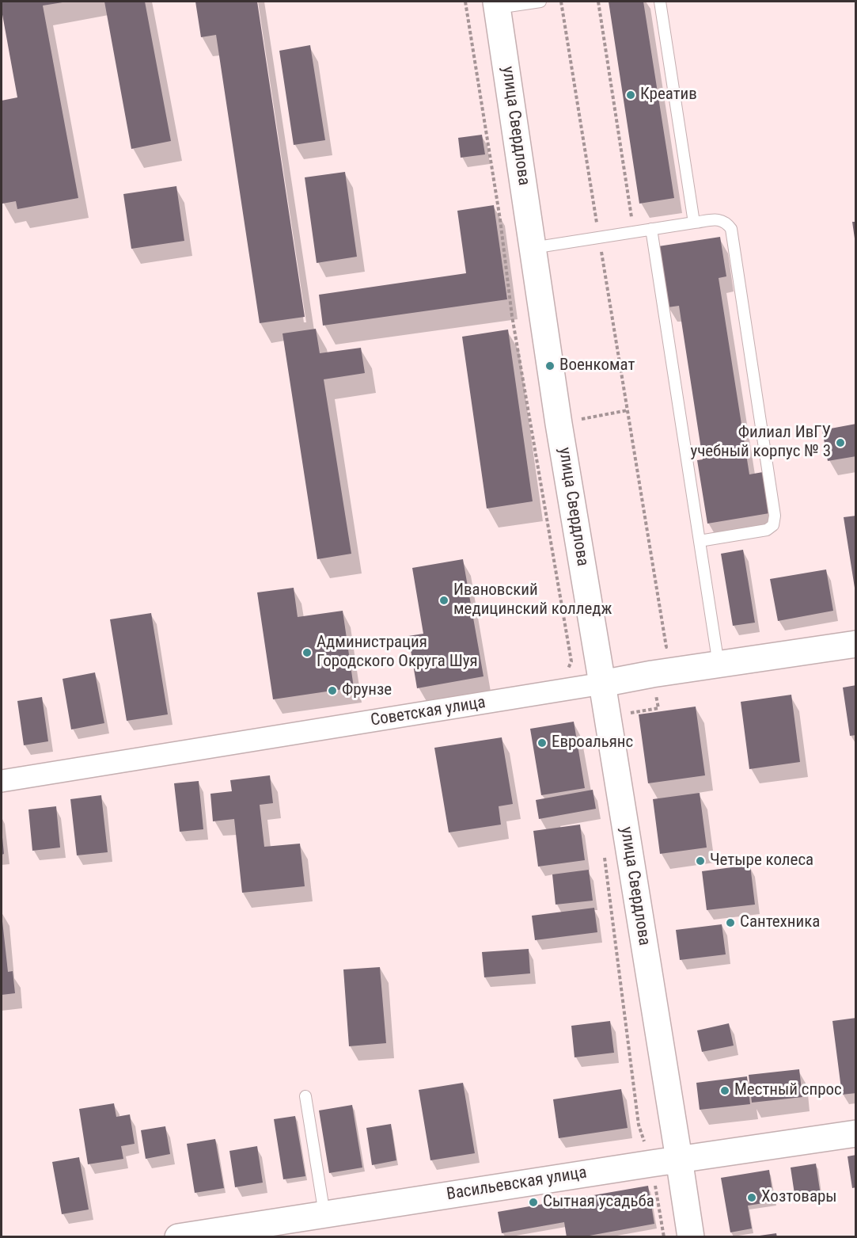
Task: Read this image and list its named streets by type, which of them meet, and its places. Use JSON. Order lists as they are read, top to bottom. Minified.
{"streets":{"main road":["улица Свердлова","Советская улица","Васильевская улица"]},"crossings":[["улица Свердлова","Советская улица"],["улица Свердлова","Васильевская улица"]],"places":["Креатив","Военкомат","Филиал ИвГУ учебный корпус № 3","Ивановский медицинский колледж","Администрация Городского Округа Шуя","Фрунзе","Евроальянс","Четыре колеса","Сантехника","Местный спрос","Хозтовары","Сытная усадьба"]}
